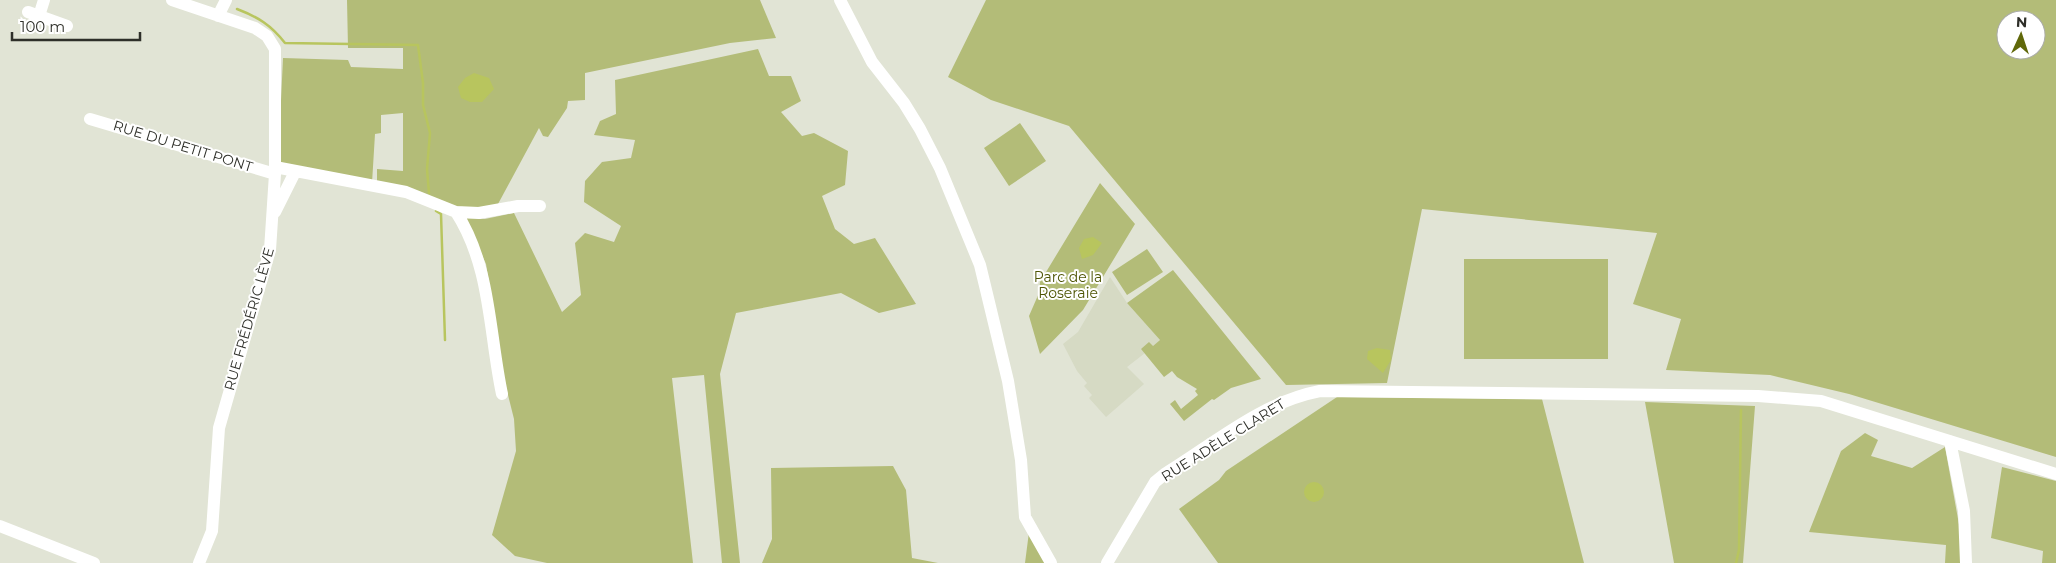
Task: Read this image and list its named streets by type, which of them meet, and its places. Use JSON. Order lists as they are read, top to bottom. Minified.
{"streets":{"street":["RUE DU PETIT PONT","RUE FRÉDÉRIC LÈVE","RUE ADÈLE CLARET"]},"crossings":[["RUE DU PETIT PONT","RUE FRÉDÉRIC LÈVE"]],"parks":["Parc de la Roseraie"],"scale_bar":"100 m","north":"top"}
